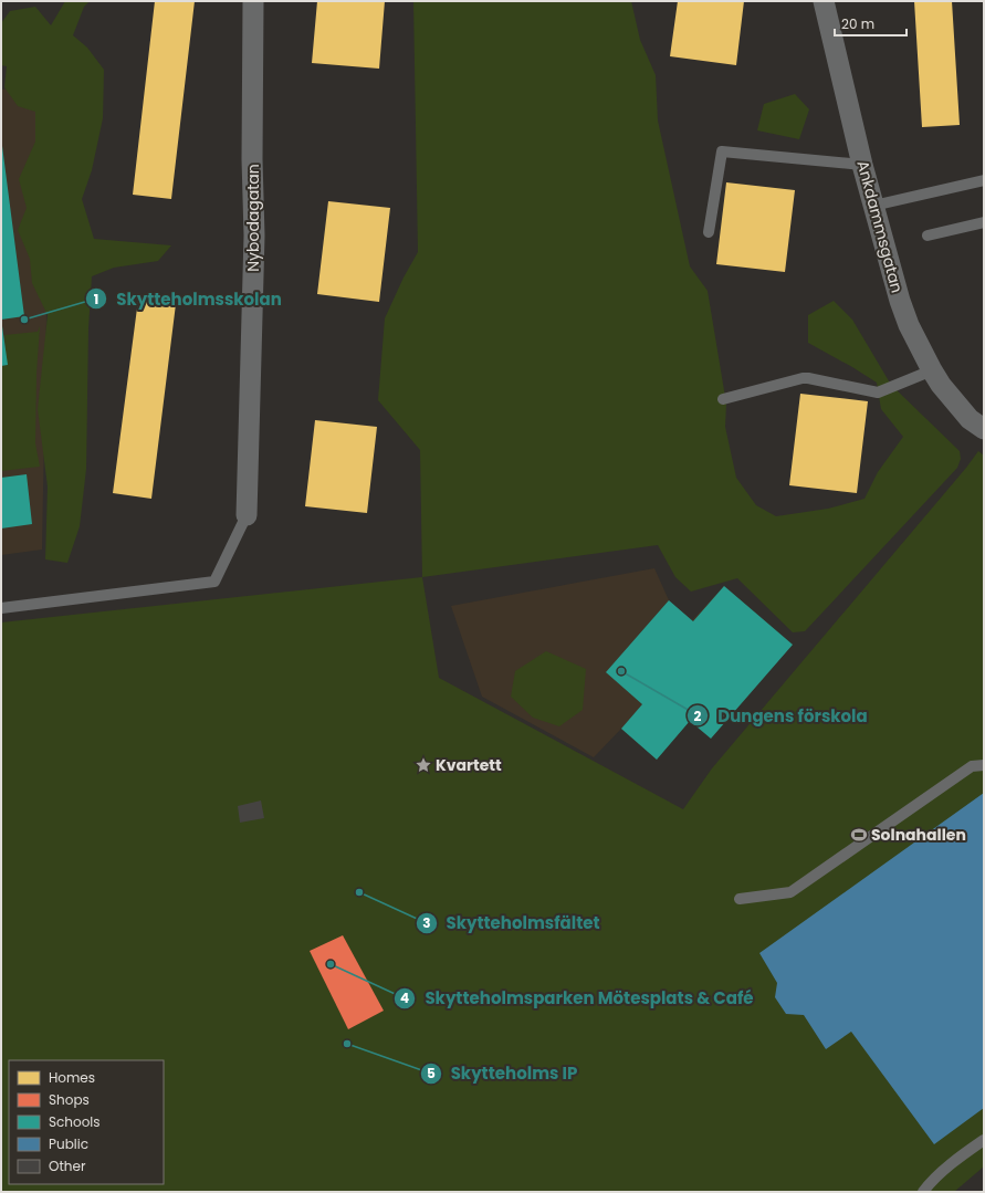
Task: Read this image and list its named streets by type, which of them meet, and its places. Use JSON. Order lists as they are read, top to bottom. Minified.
{"streets":{"street":["Nybodagatan","Ankdammsgatan"]},"places":{"other":["Skytteholmsskolan","Dungens förskola","Skytteholmsfältet","Skytteholmsparken Mötesplats & Café","Skytteholms IP"],"place":["Kvartett"],"sports":["Solnahallen"]},"legend":["Homes","Shops","Schools","Public","Other"],"scale_bar":"20 m"}
